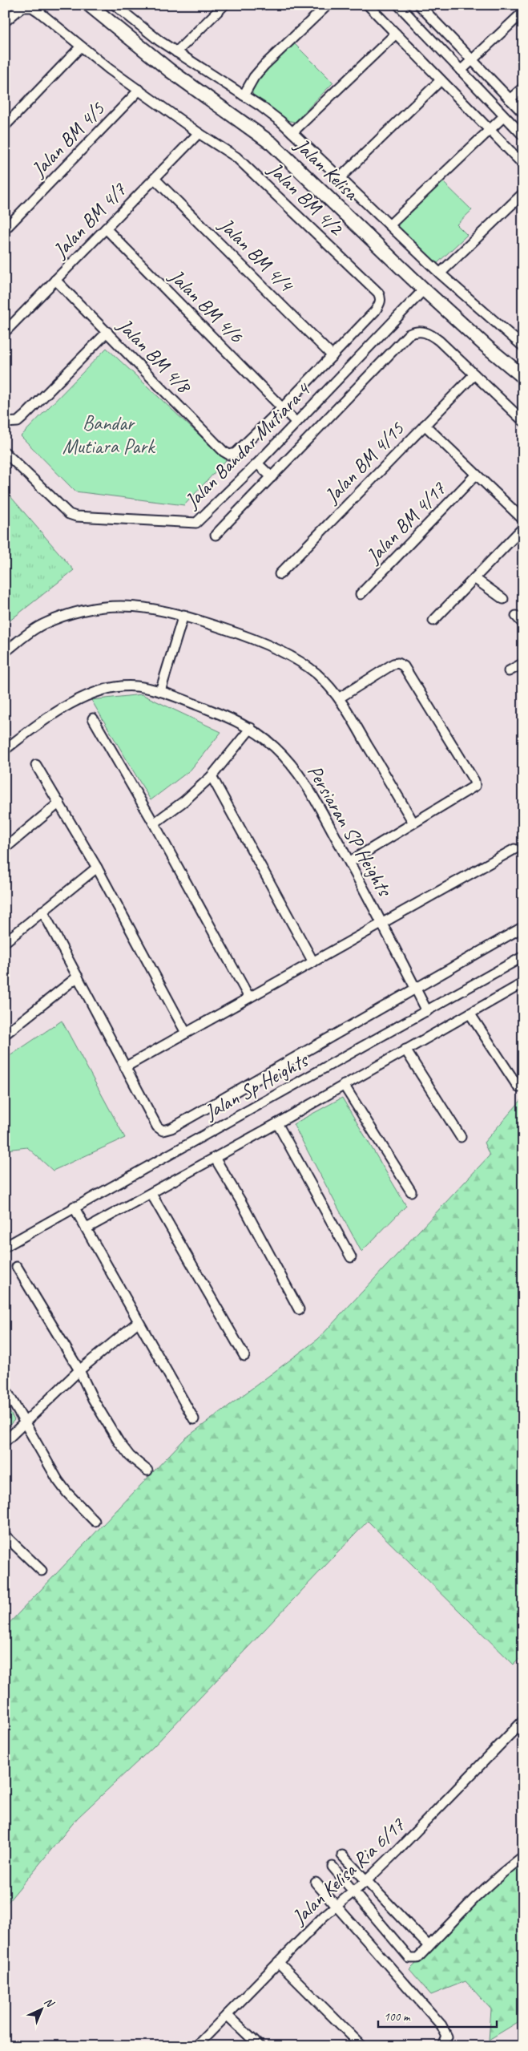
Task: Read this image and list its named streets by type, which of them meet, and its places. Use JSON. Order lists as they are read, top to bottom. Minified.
{"streets":{"main road":["Jalan Kelisa"],"street":["Jalan BM 4/5","Jalan BM 4/2","Jalan BM 4/7","Jalan BM 4/4","Jalan BM 4/6","Jalan BM 4/8","Jalan Bandar Mutiara 4","Jalan BM 4/15","Jalan BM 4/17","Persiaran SP Heights","Jalan Sp Heights","Jalan Kelisa Ria 6/17"]},"crossings":[["Jalan BM 4/5","Jalan BM 4/2"],["Jalan Kelisa","Jalan Bandar Mutiara 4"],["Jalan BM 4/2","Jalan BM 4/7"],["Jalan BM 4/2","Jalan BM 4/4"],["Jalan BM 4/7","Jalan BM 4/4"],["Jalan BM 4/7","Jalan BM 4/6"],["Jalan BM 4/7","Jalan BM 4/8"],["Jalan BM 4/6","Jalan BM 4/8"],["Jalan BM 4/6","Jalan Bandar Mutiara 4"],["Persiaran SP Heights","Jalan Sp Heights"]],"parks":["Bandar Mutiara Park"],"scale_bar":"100 m","north":"top right"}
